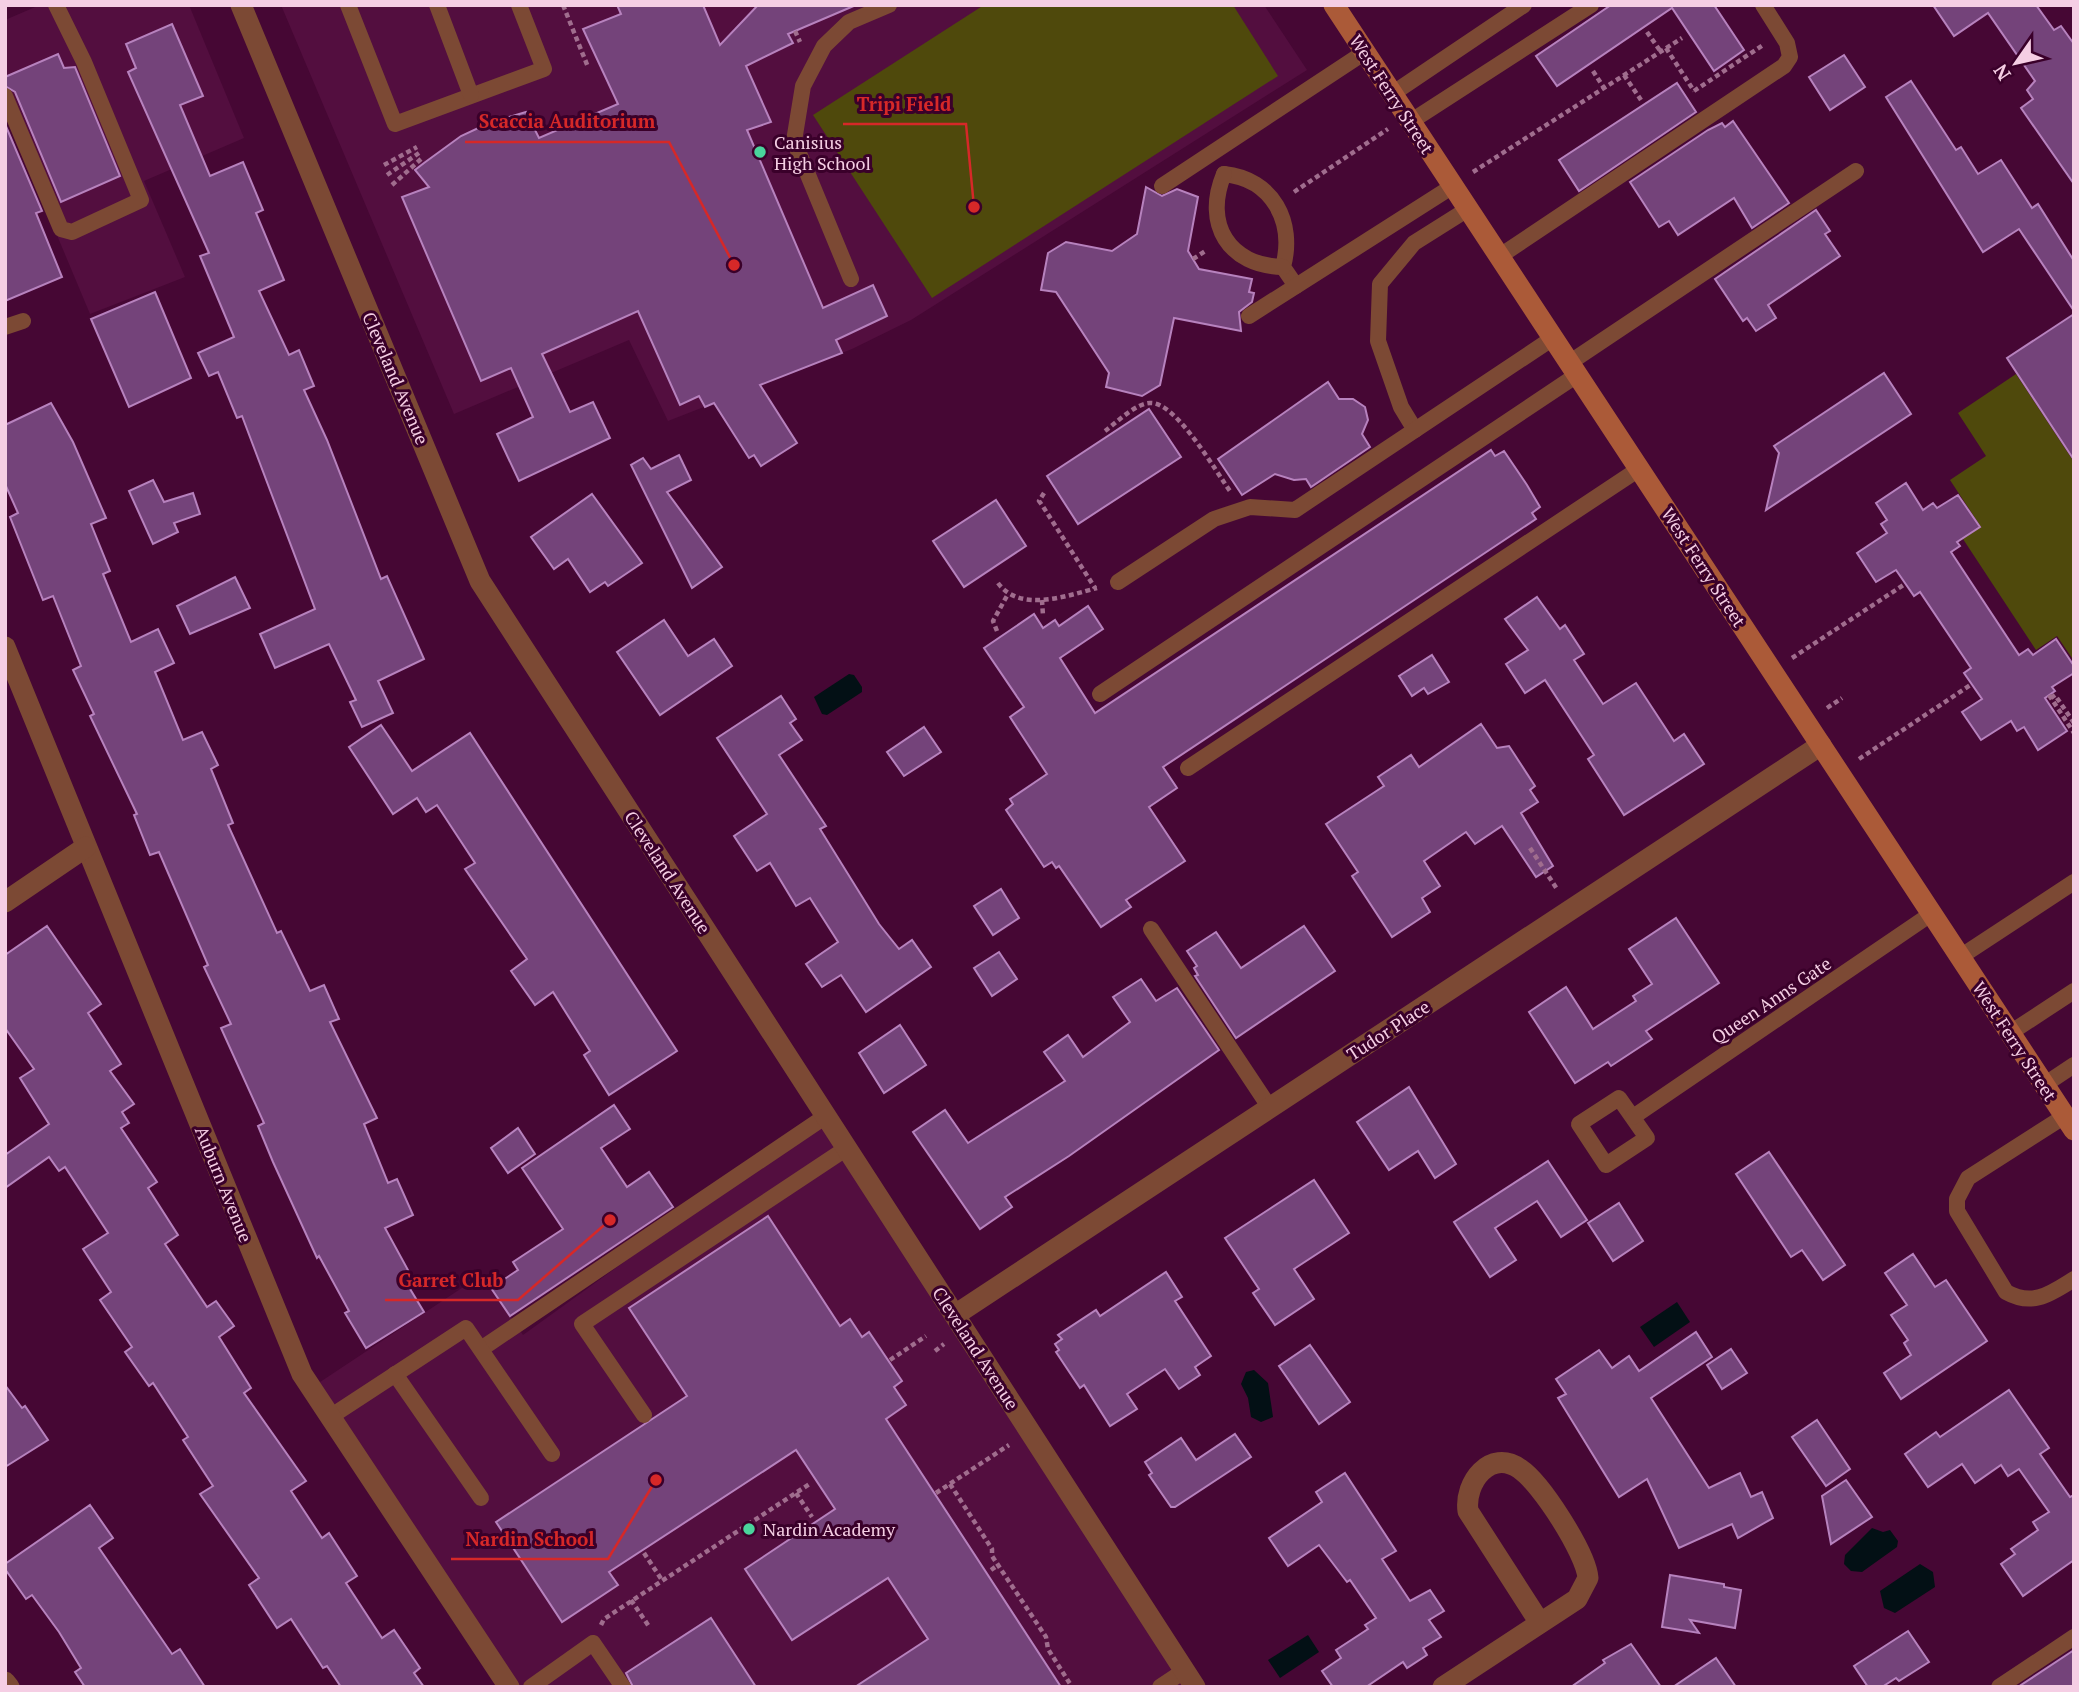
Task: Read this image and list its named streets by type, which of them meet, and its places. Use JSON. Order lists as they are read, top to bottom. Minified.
{"streets":{"street":["West Ferry Street","Cleveland Avenue","Tudor Place","Auburn Avenue"],"lane":["Queen Anns Gate"]},"crossings":[["West Ferry Street","Queen Anns Gate"],["West Ferry Street","Tudor Place"],["Cleveland Avenue","Tudor Place"]],"places":["Canisius High School","Tripi Field","Scaccia Auditorium","Garret Club","Nardin School","Nardin Academy"],"north":"bottom left"}
